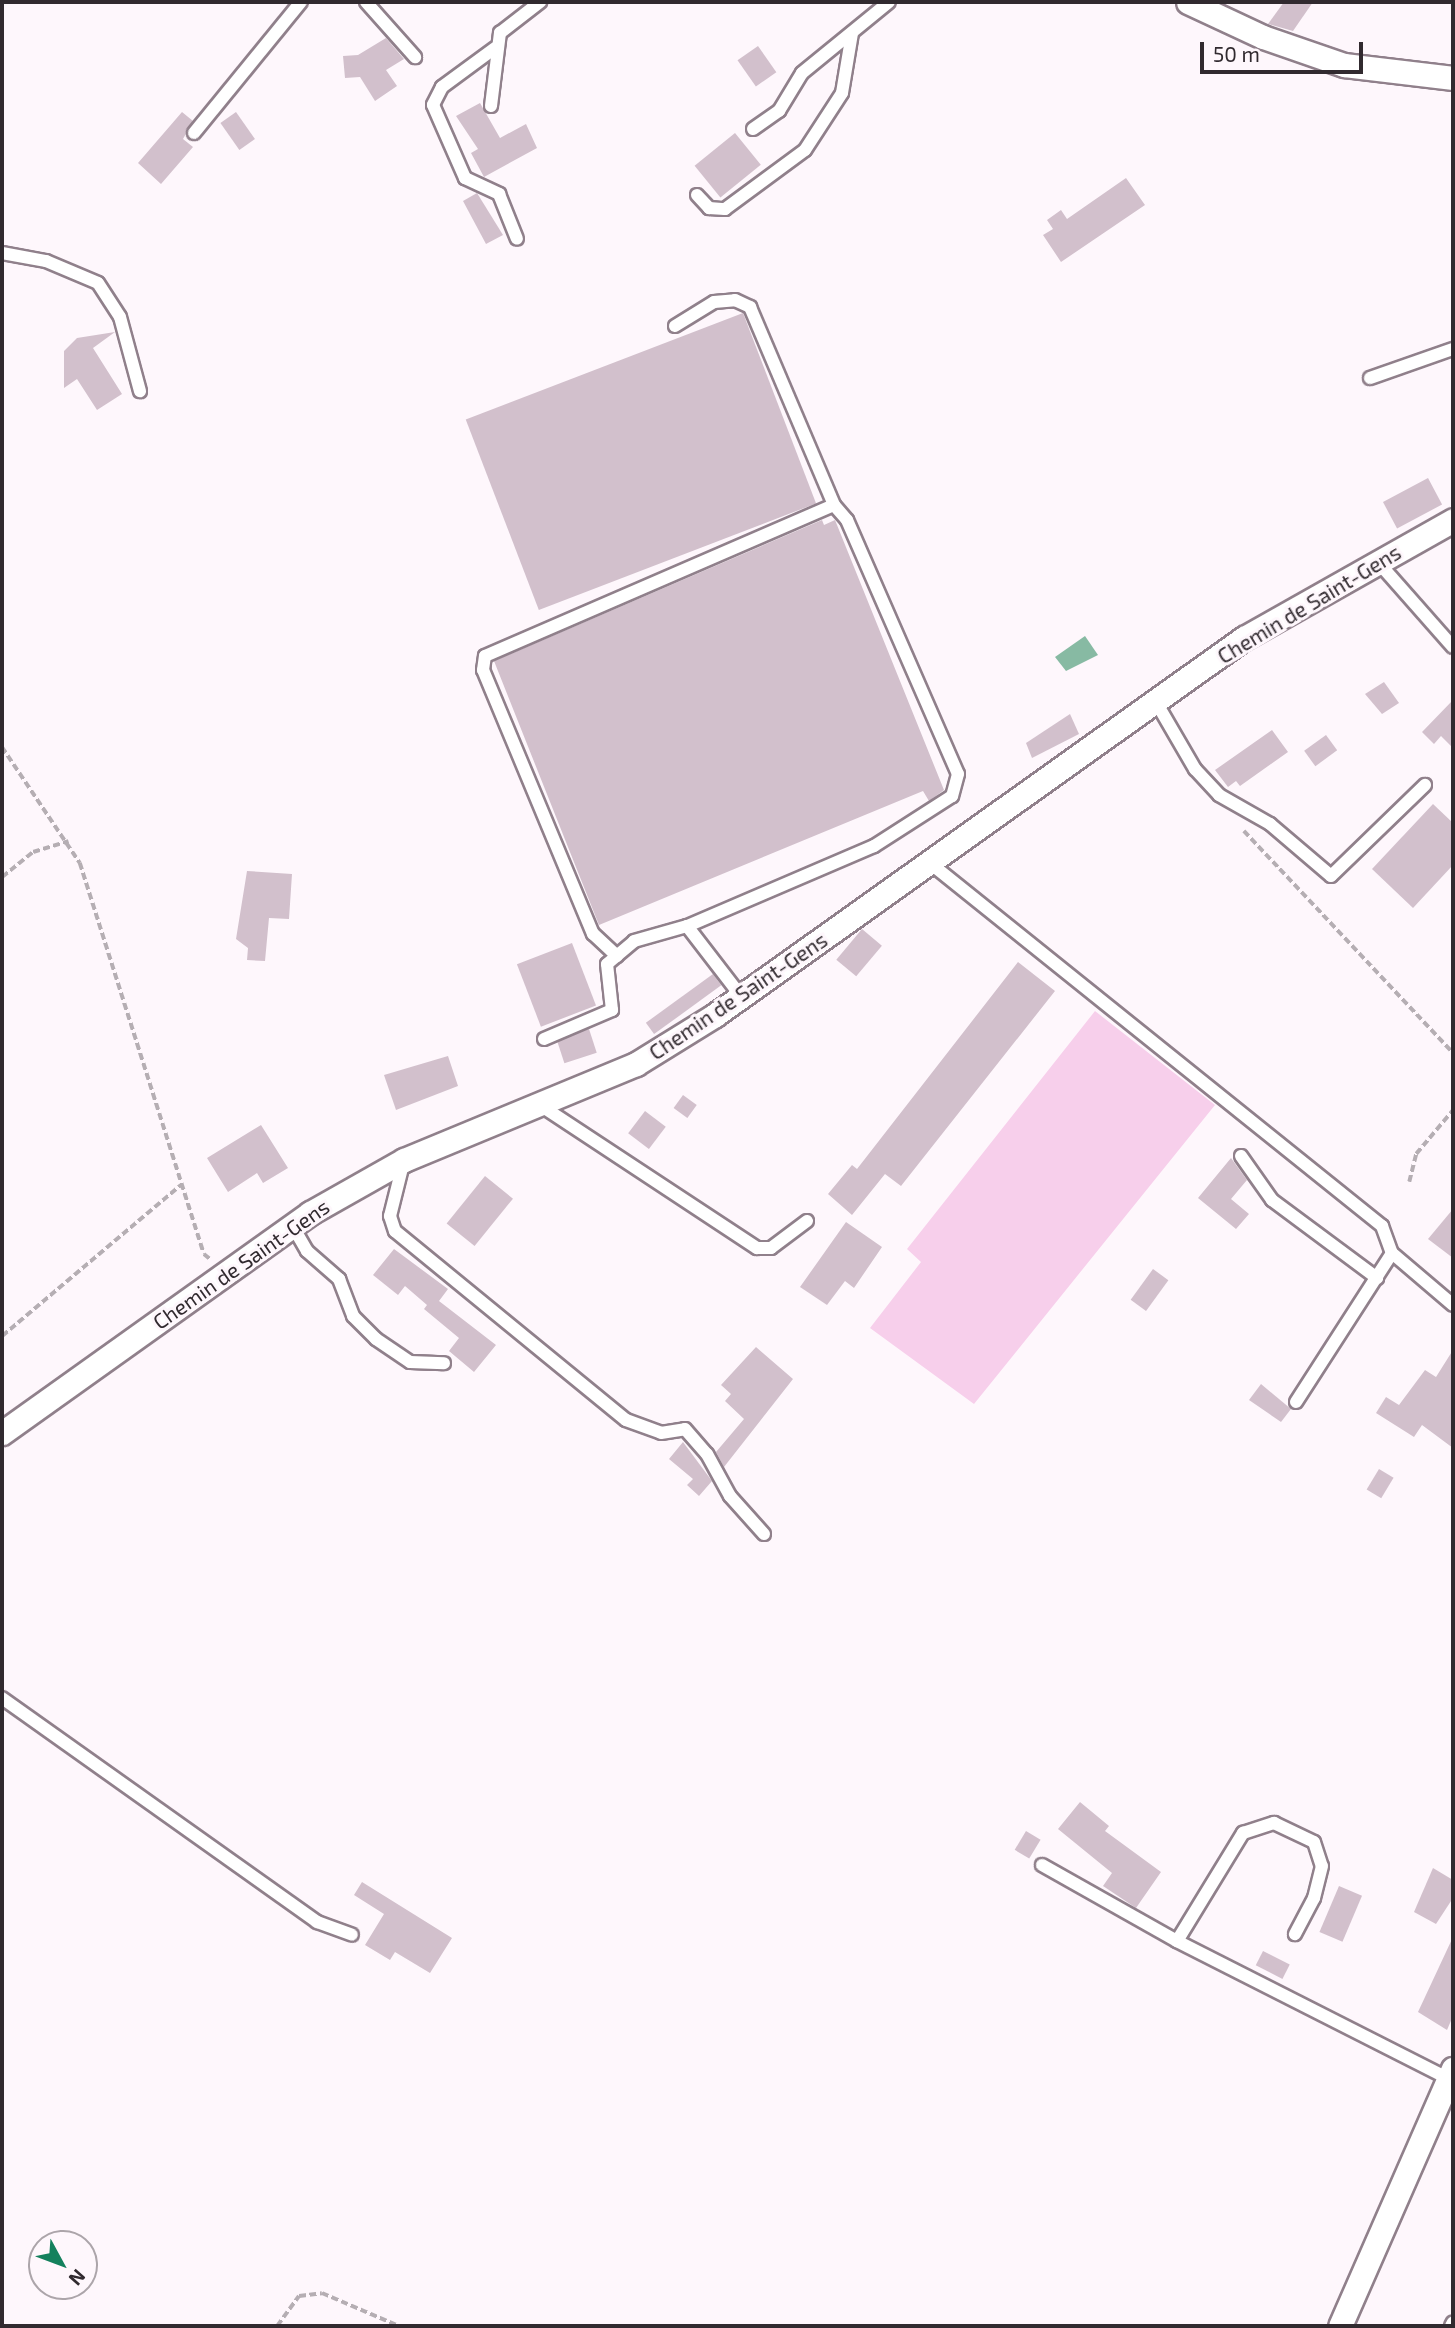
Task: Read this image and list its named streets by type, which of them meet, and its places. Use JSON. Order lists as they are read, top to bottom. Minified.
{"streets":{"street":["Chemin de Saint-Gens"]},"scale_bar":"50 m","north":"bottom right"}
